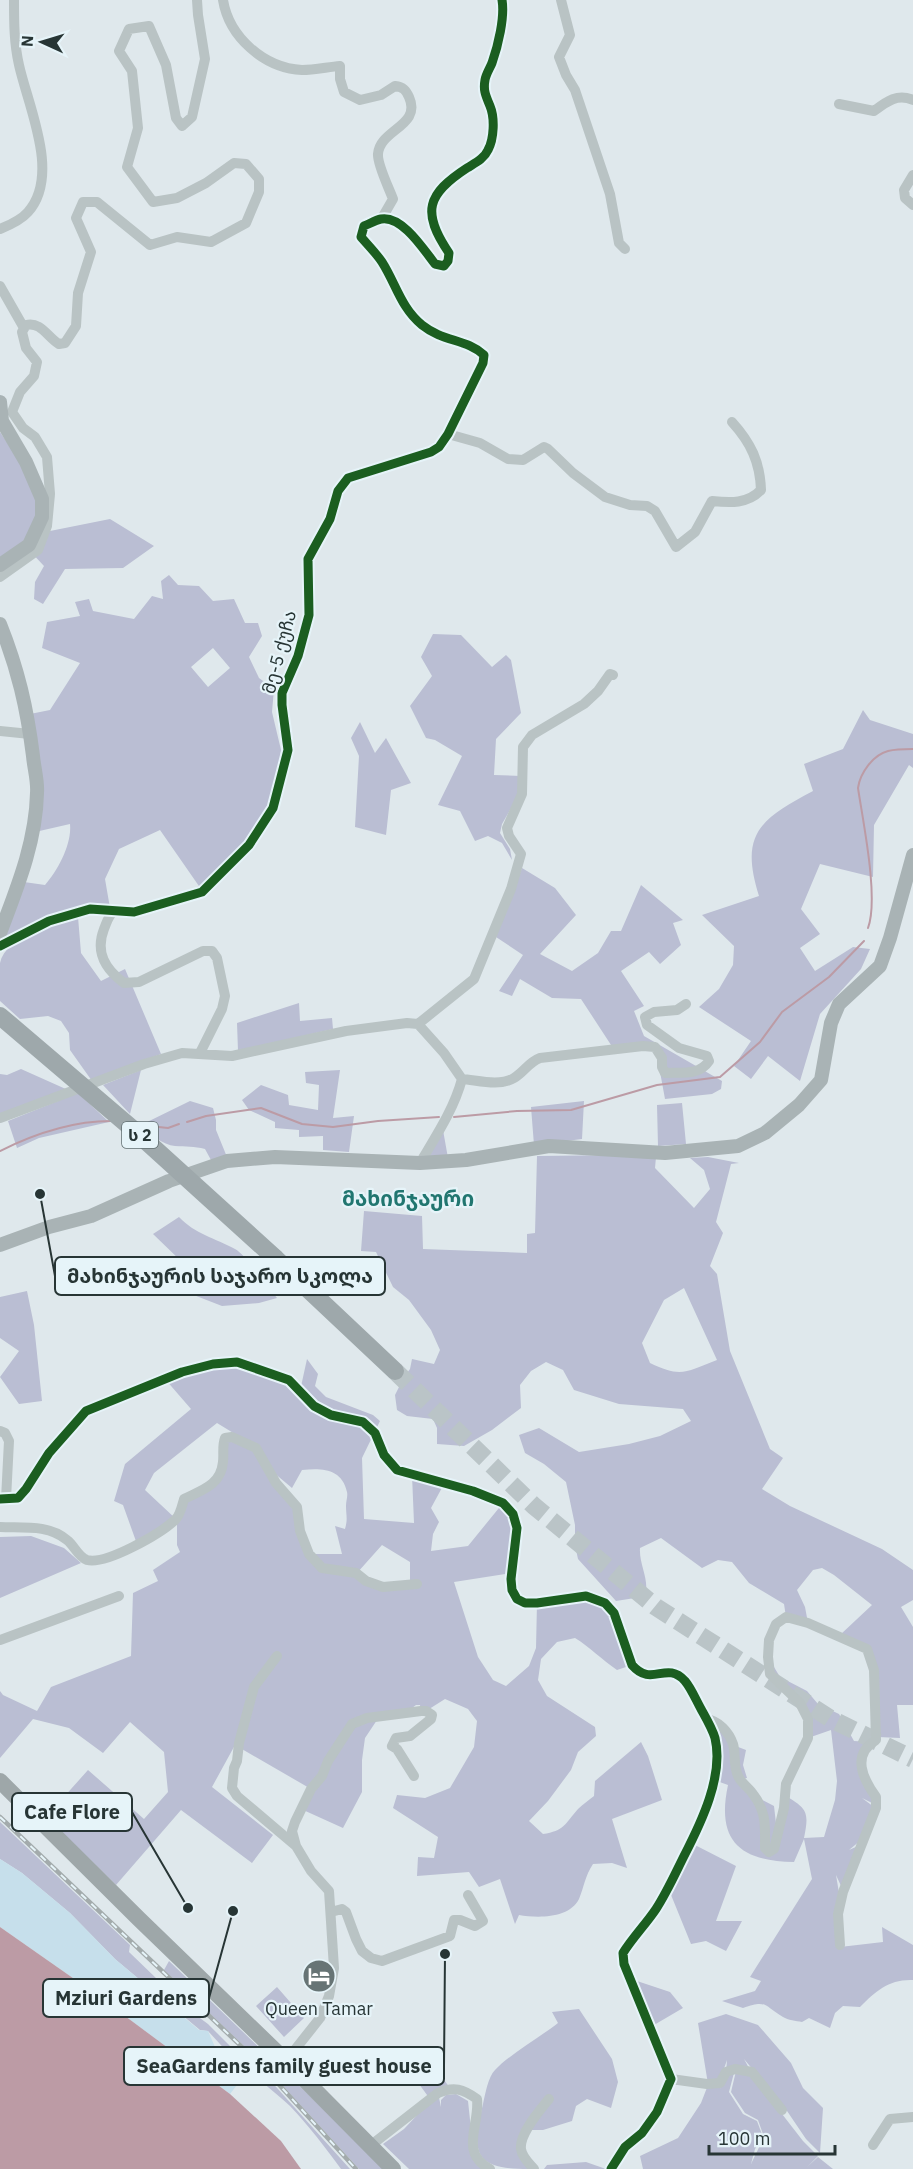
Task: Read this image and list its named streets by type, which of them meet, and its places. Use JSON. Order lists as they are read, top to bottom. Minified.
{"streets":{"highway":["ს 2"],"street":["მე-5 ქუჩა"]},"districts":["მახინჯაური"],"places":{"other":["მახინჯაურის საჯარო სკოლა","Cafe Flore","Mziuri Gardens","SeaGardens family guest house"],"hotel":["Queen Tamar"]},"scale_bar":"100 m","north":"left"}
